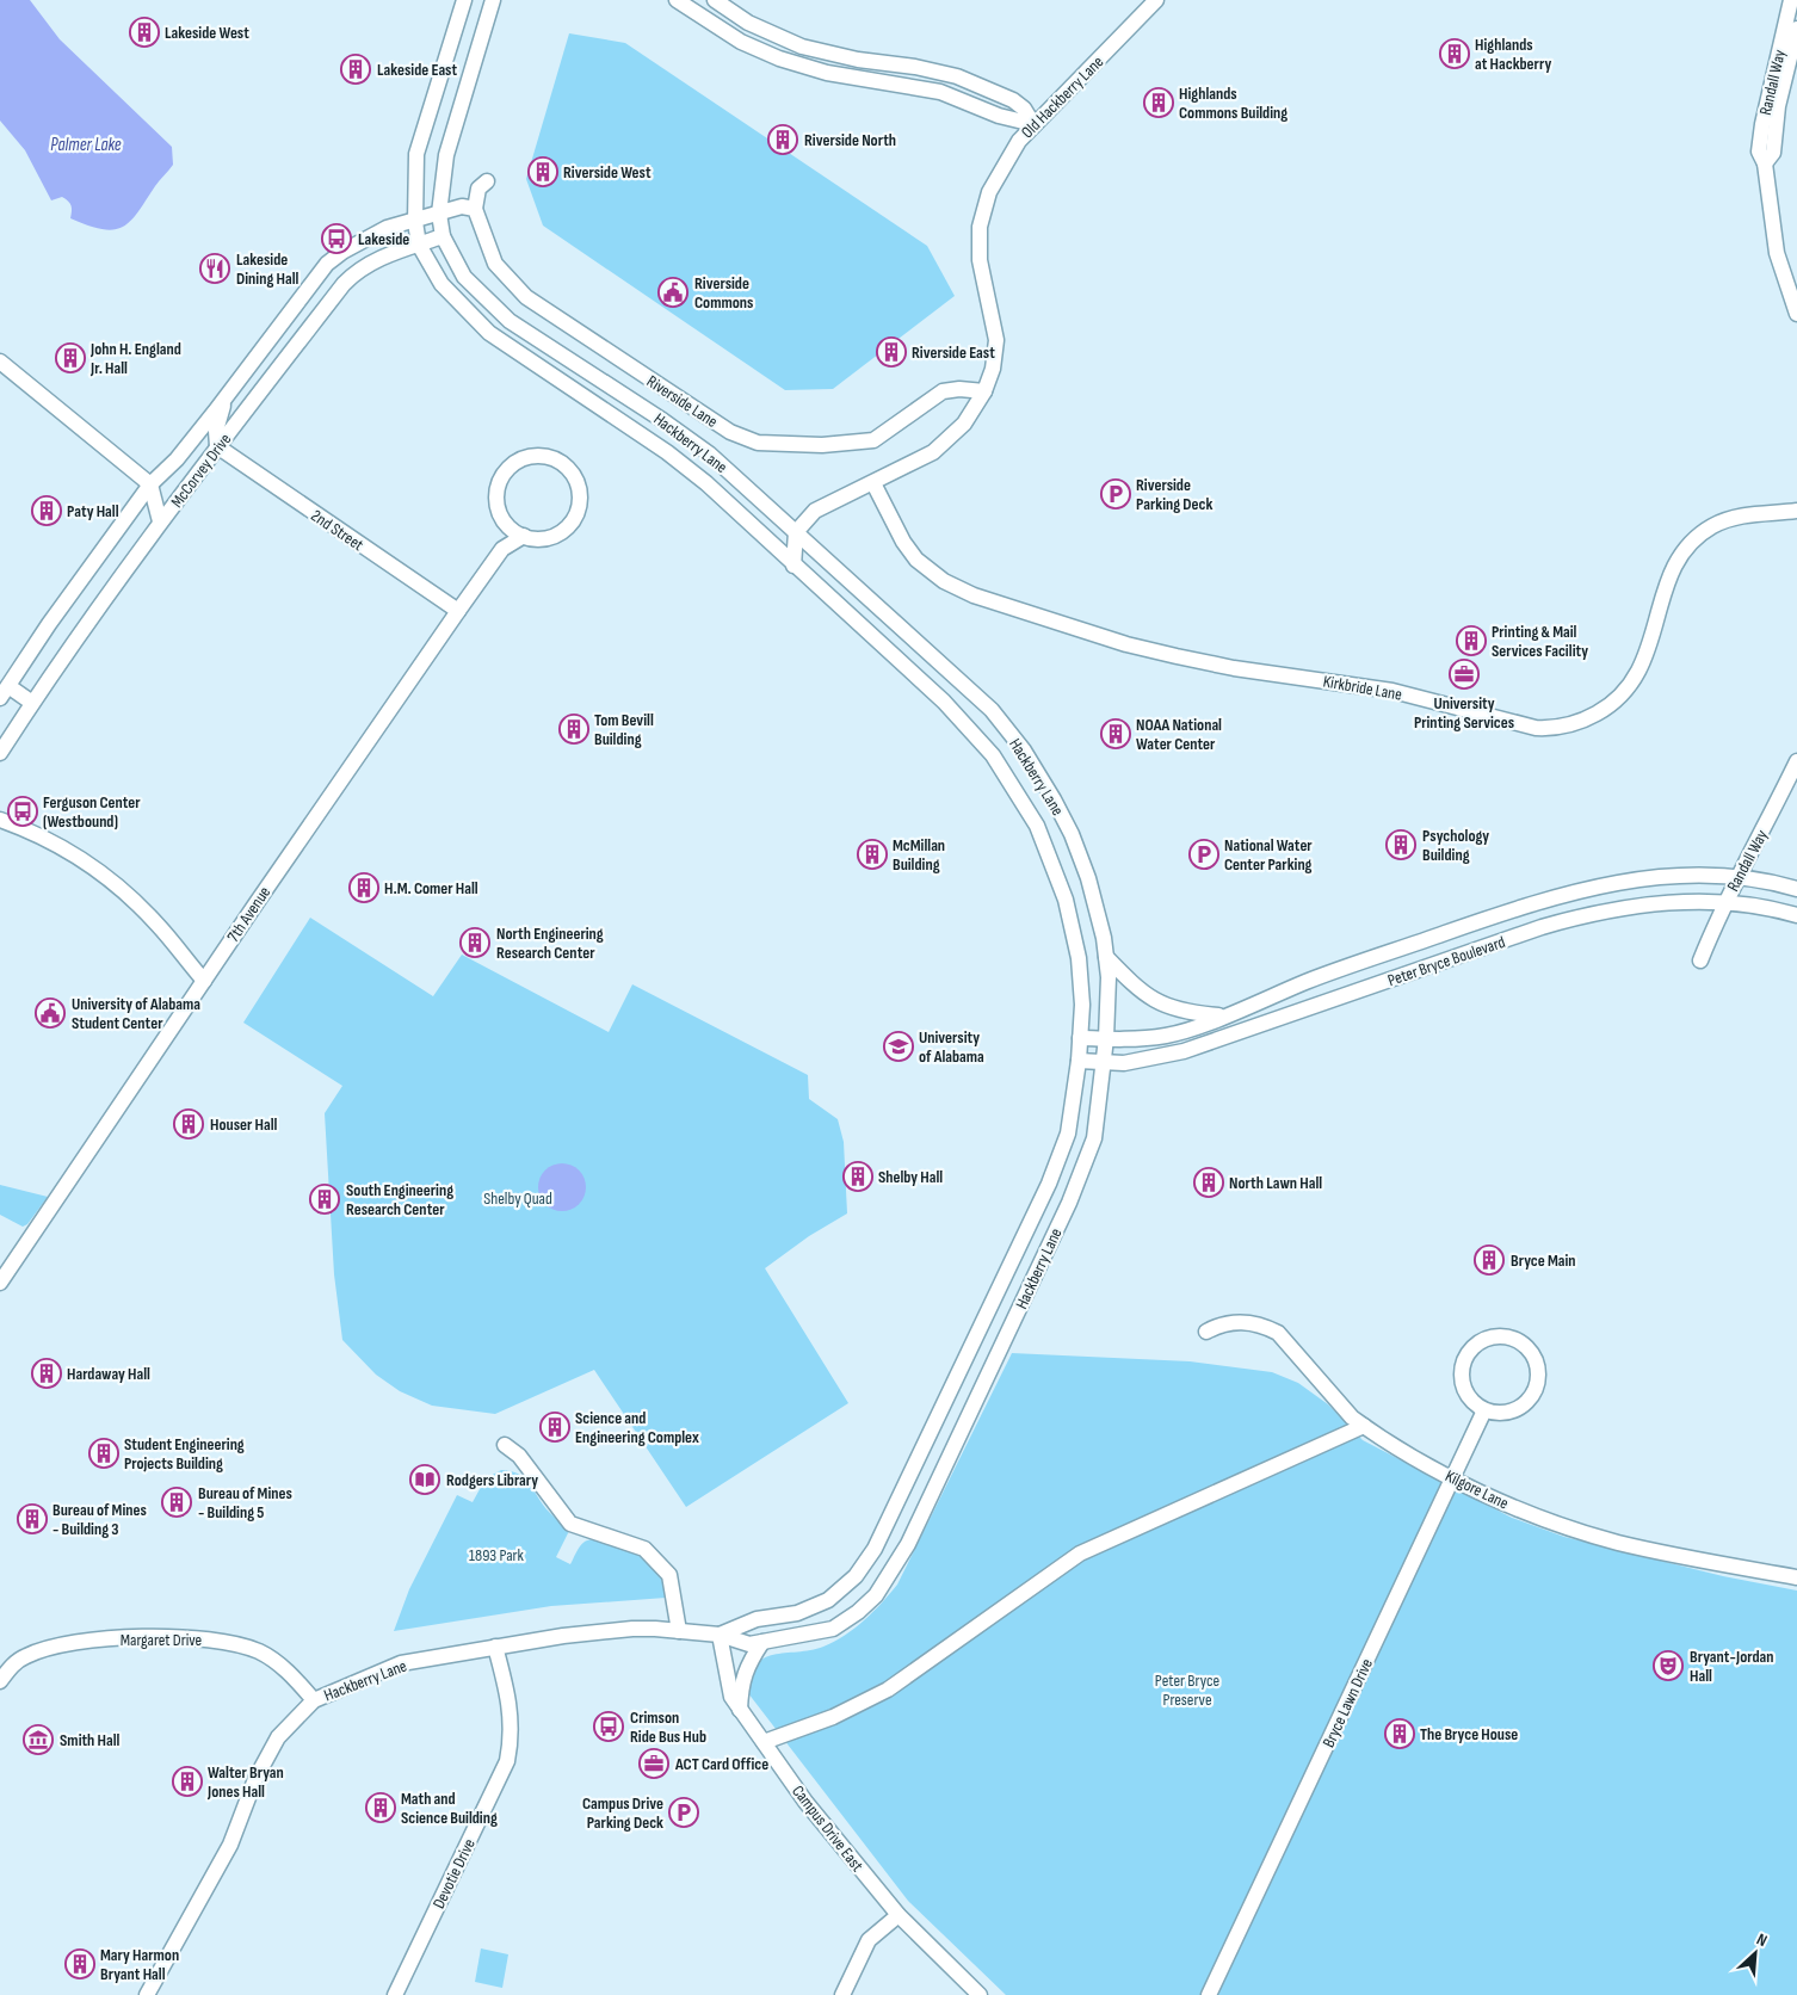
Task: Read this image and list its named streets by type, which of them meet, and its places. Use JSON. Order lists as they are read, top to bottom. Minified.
{"streets":{"street":["Randall Way","Old Hackberry Lane","Riverside Lane","Hackberry Lane","McCorvey Drive","2nd Street","Kirkbride Lane","7th Avenue","Peter Bryce Boulevard","Kilgore Lane","Margaret Drive","Bryce Lawn Drive","Campus Drive East","Devotie Drive"]},"crossings":[["Randall Way","Peter Bryce Boulevard"],["Old Hackberry Lane","Riverside Lane"],["Old Hackberry Lane","Hackberry Lane"],["Old Hackberry Lane","Kirkbride Lane"],["Hackberry Lane","McCorvey Drive"],["Hackberry Lane","Peter Bryce Boulevard"],["Hackberry Lane","Margaret Drive"],["Hackberry Lane","Campus Drive East"],["Hackberry Lane","Devotie Drive"],["McCorvey Drive","2nd Street"],["2nd Street","7th Avenue"],["Kilgore Lane","Bryce Lawn Drive"]],"water":["Palmer Lake"],"parks":["Shelby Quad","1893 Park","Peter Bryce Preserve"],"places":{"building":["Lakeside West","Highlands at Hackberry","Lakeside East","Highlands Commons Building","Riverside North","Riverside West","Riverside East","John H. England Jr. Hall","Paty Hall","Printing & Mail Services Facility","Tom Bevill Building","NOAA National Water Center","Psychology Building","McMillan Building","H.M. Comer Hall","North Engineering Research Center","Houser Hall","Shelby Hall","North Lawn Hall","South Engineering Research Center","Bryce Main","Hardaway Hall","Science and Engineering Complex","Student Engineering Projects Building","Bureau of Mines - Building 5","Bureau of Mines - Building 3","The Bryce House","Walter Bryan Jones Hall","Math and Science Building","Mary Harmon Bryant Hall"],"bus stop":["Lakeside","Ferguson Center (Westbound)","Crimson Ride Bus Hub"],"restaurant":["Lakeside Dining Hall"],"public building":["Riverside Commons","University of Alabama Student Center"],"parking":["Riverside Parking Deck","National Water Center Parking","Campus Drive Parking Deck"],"office":["University Printing Services","ACT Card Office"],"school or university":["University of Alabama"],"library":["Rodgers Library"],"theatre":["Bryant-Jordan Hall"],"museum":["Smith Hall"]},"north":"top right"}
